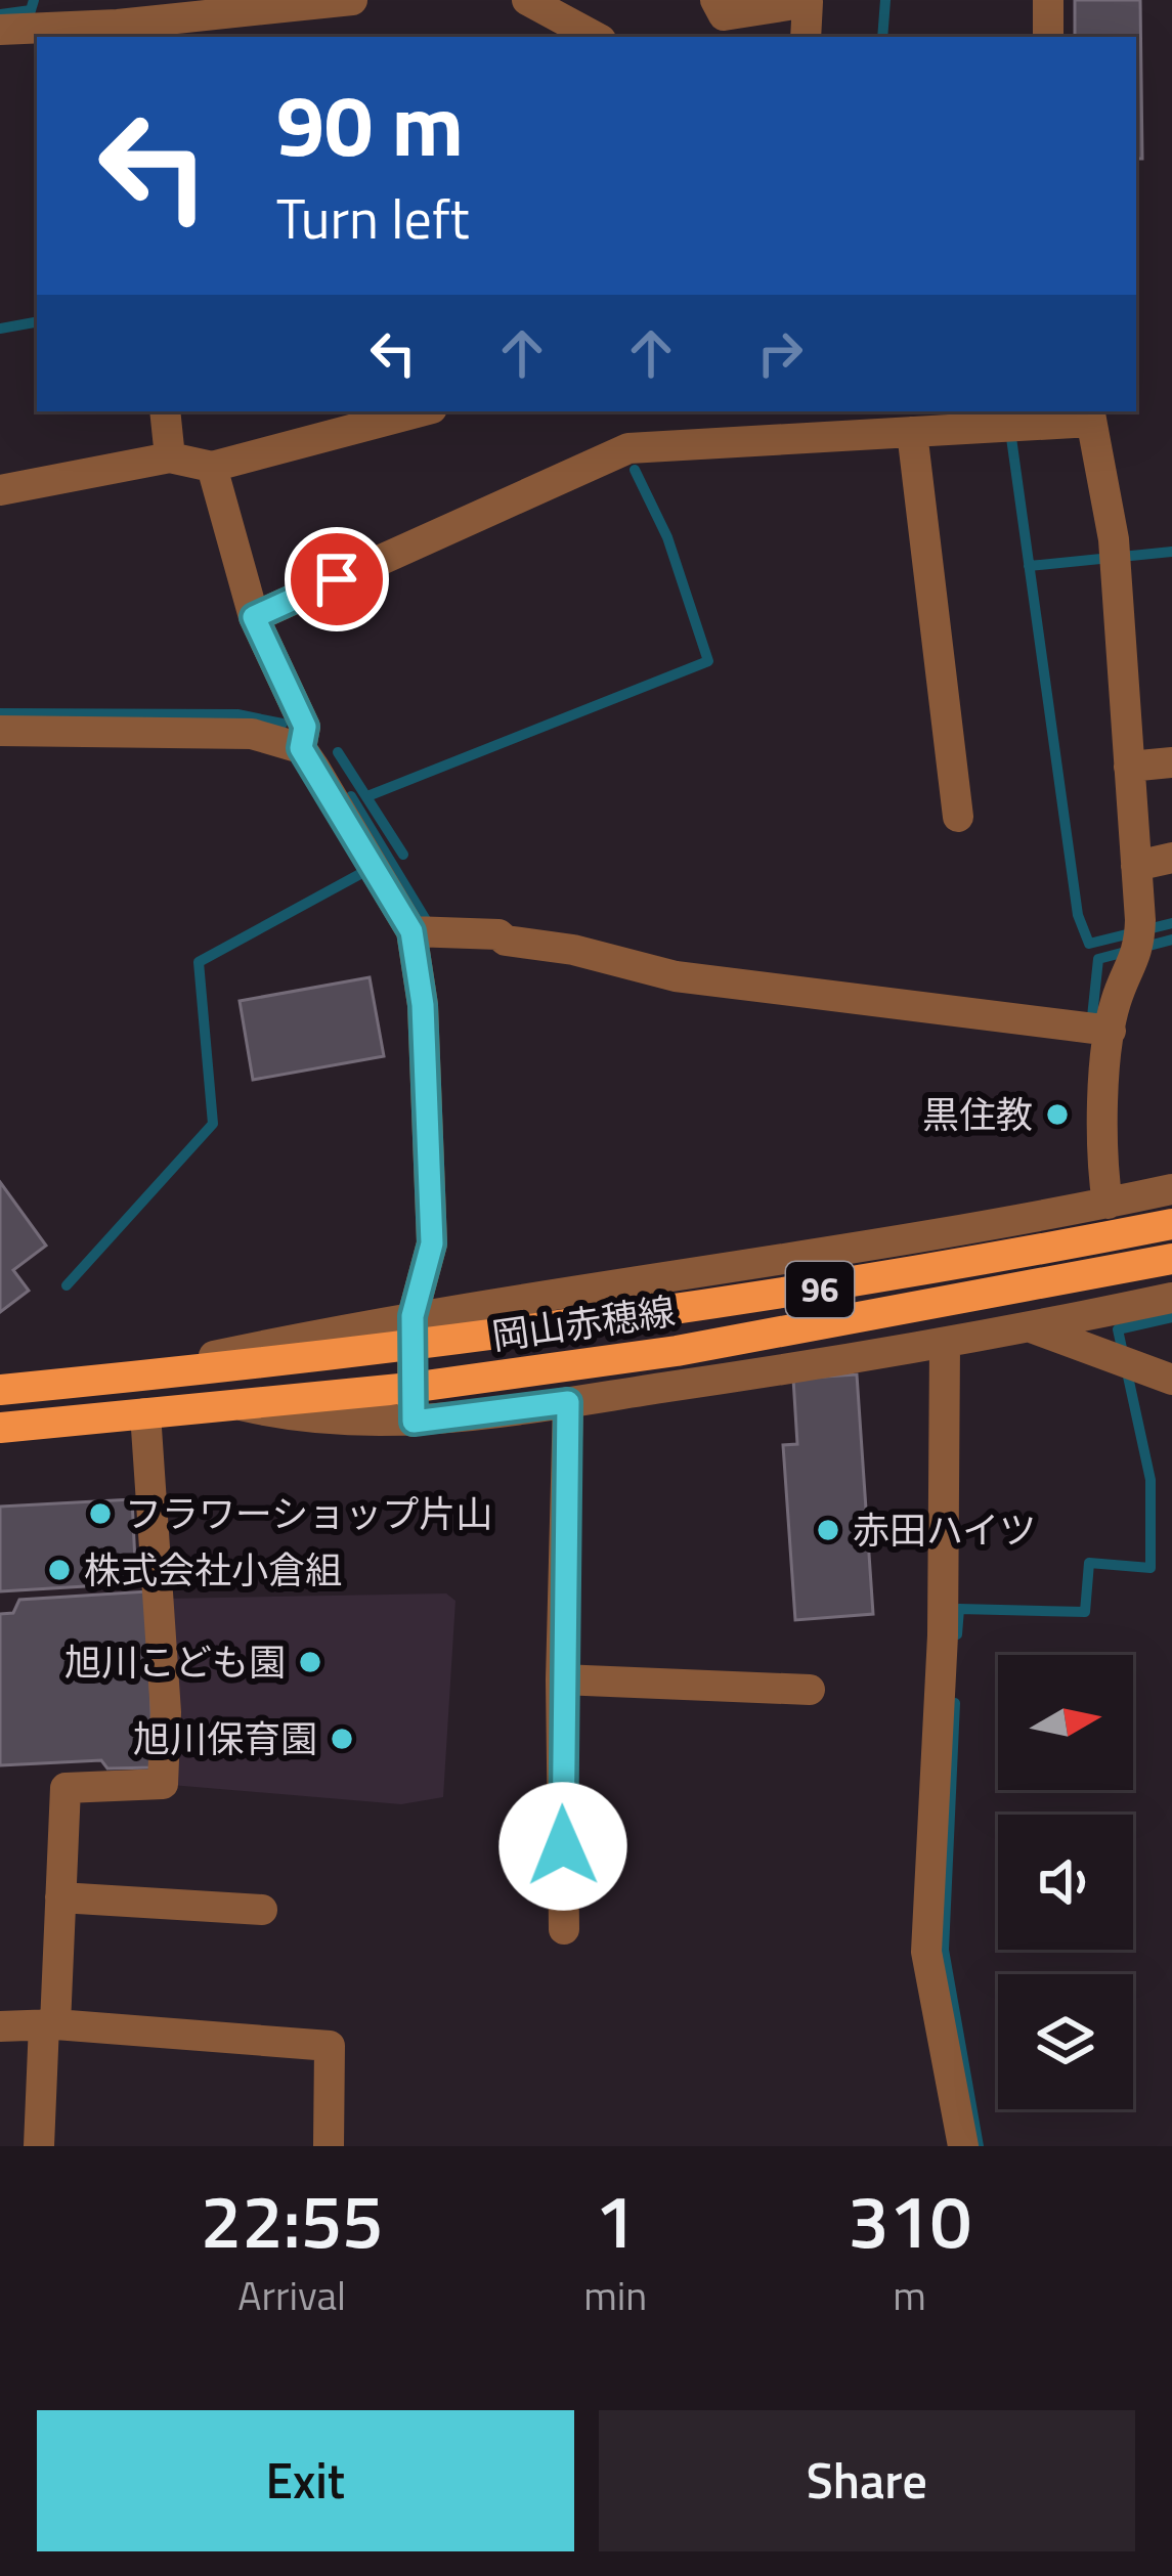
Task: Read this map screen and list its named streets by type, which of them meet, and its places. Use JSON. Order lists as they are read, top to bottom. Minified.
{"streets":{"main road":["96","岡山赤穂線"]},"places":["黒住教","フラワーショップ片山","赤田ハイツ","株式会社小倉組","旭川こども園","旭川保育園"],"north":"right","page":{"turn":["90 m","Turn left"],"eta":["22:55","Arrival","1","min","310","m"],"buttons":["Exit","Share"]}}
